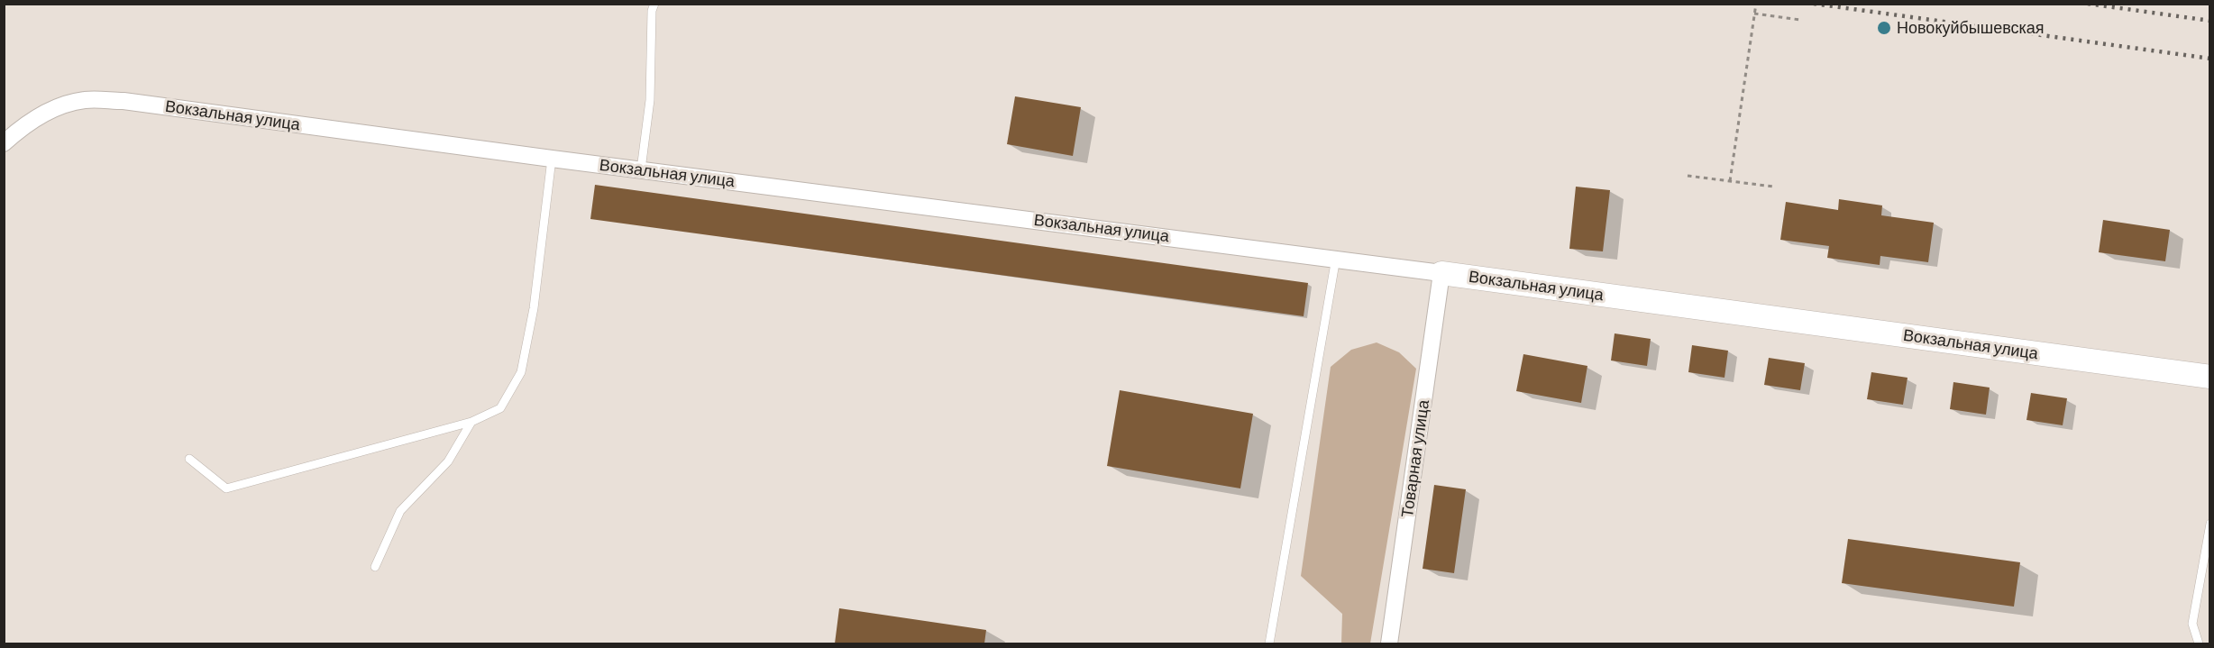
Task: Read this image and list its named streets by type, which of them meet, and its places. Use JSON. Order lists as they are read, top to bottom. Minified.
{"streets":{"street":["Вокзальная улица","Товарная улица"]},"crossings":[["Вокзальная улица","Товарная улица"]],"places":["Новокуйбышевская"]}
